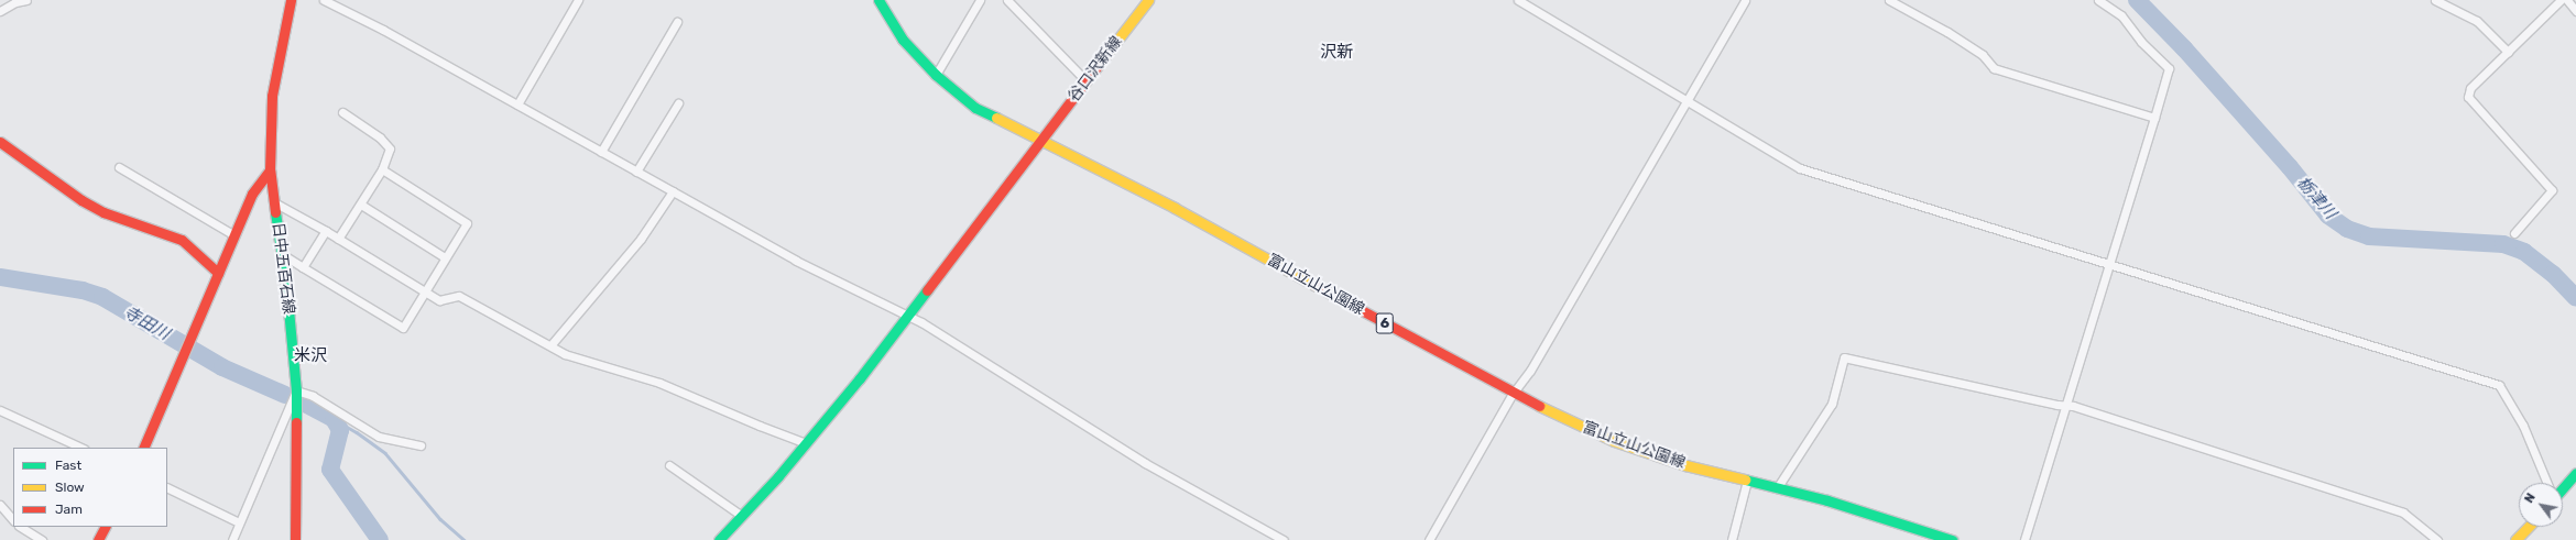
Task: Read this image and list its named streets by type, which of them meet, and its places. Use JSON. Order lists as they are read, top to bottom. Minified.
{"streets":{"main road":["谷口沢新線","日中五百石線","富山立山公園線","6"]},"crossings":[["谷口沢新線","富山立山公園線"]],"districts":["沢新","米沢"],"water":["栃津川","寺田川"],"legend":["Fast","Slow","Jam"],"north":"top left"}
